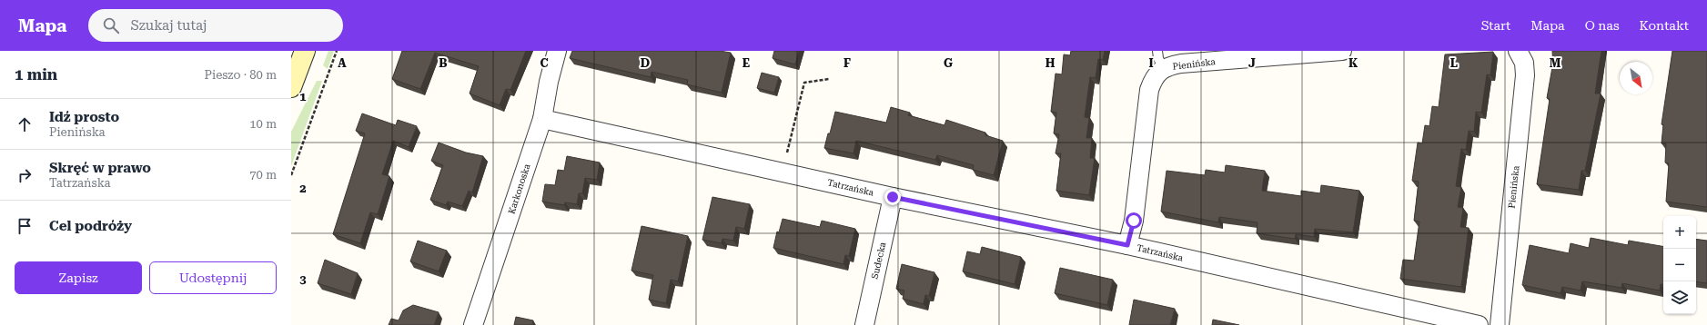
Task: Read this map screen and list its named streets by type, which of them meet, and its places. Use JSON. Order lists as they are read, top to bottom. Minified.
{"streets":{"street":["Pienińska","Tatrzańska","Karkonoska","Sudecka"]},"crossings":[["Pienińska","Tatrzańska"],["Tatrzańska","Karkonoska"],["Tatrzańska","Sudecka"]],"north":"bottom right","page":{"header":"Mapa","search":"Szukaj tutaj","nav":["Start","Mapa","O nas","Kontakt"],"heading":["1 min","Pieszo · 80 m"],"list":[["Idź prosto","Pienińska","10 m"],["Skręć w prawo","Tatrzańska","70 m"],"Cel podróży"],"map_buttons":["+","−"],"buttons":["Zapisz","Udostępnij"]},"grid":{"columns":["A","B","C","D","E","F","G","H","I","J","K","L","M"],"rows":["1","2","3"]}}
